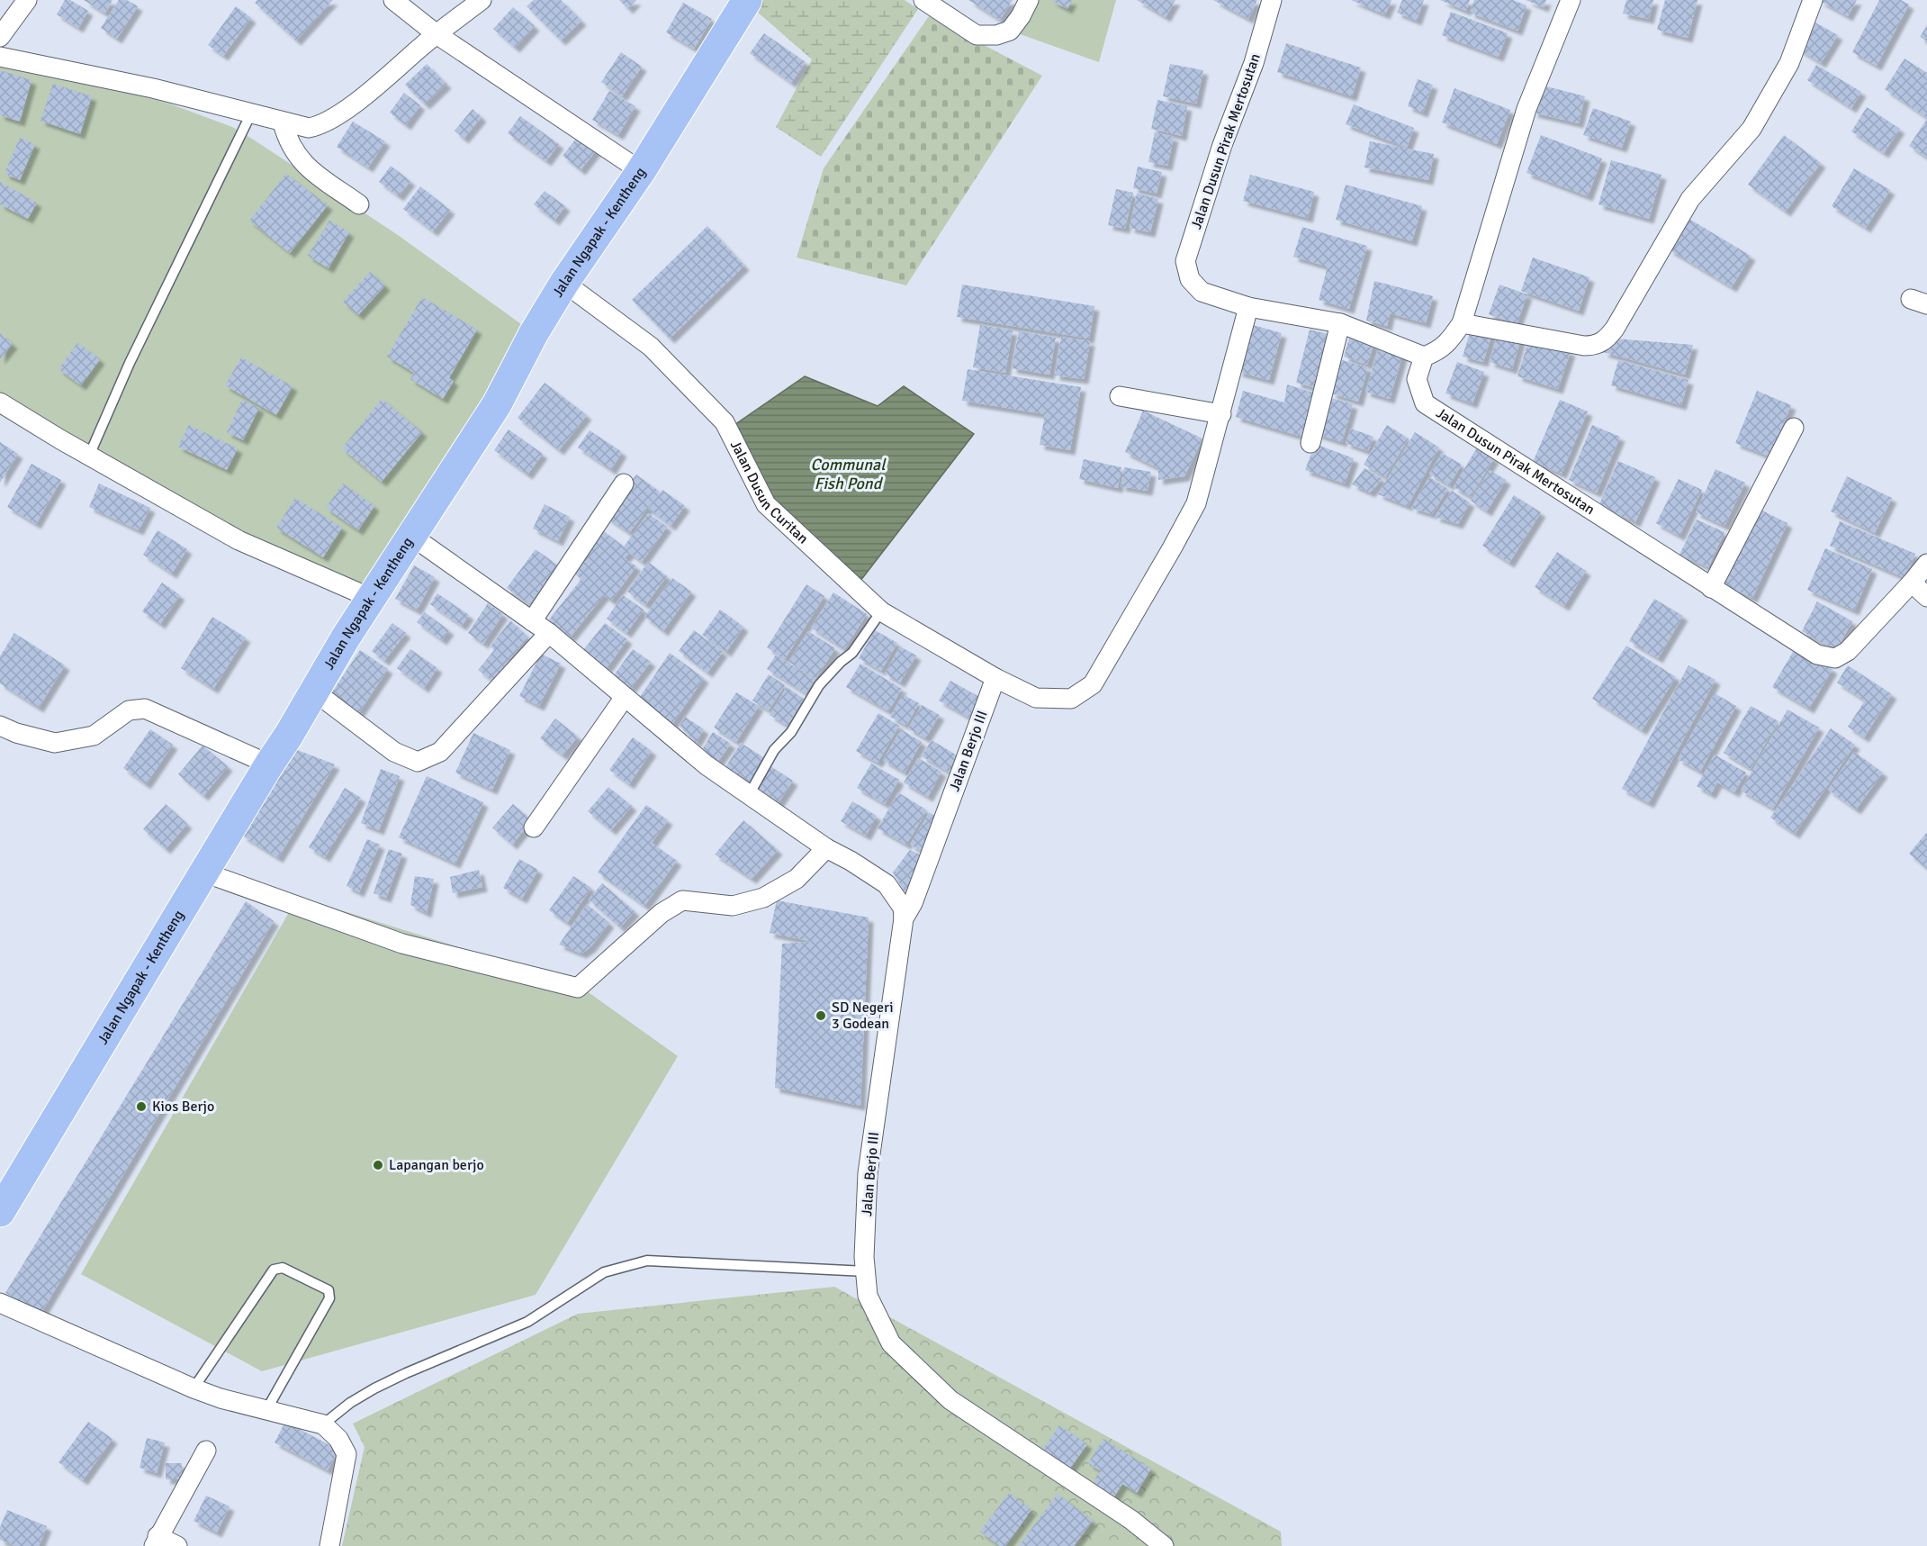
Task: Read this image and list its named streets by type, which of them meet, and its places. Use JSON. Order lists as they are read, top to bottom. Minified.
{"streets":{"main road":["Jalan Ngapak - Kentheng"],"street":["Jalan Dusun Pirak Mertosutan","Jalan Dusun Curitan","Jalan Berjo III"]},"crossings":[["Jalan Dusun Pirak Mertosutan","Jalan Dusun Curitan"],["Jalan Ngapak - Kentheng","Jalan Dusun Curitan"],["Jalan Dusun Curitan","Jalan Berjo III"]],"water":["Communal Fish Pond"],"places":["SD Negeri 3 Godean","Kios Berjo","Lapangan berjo"]}
